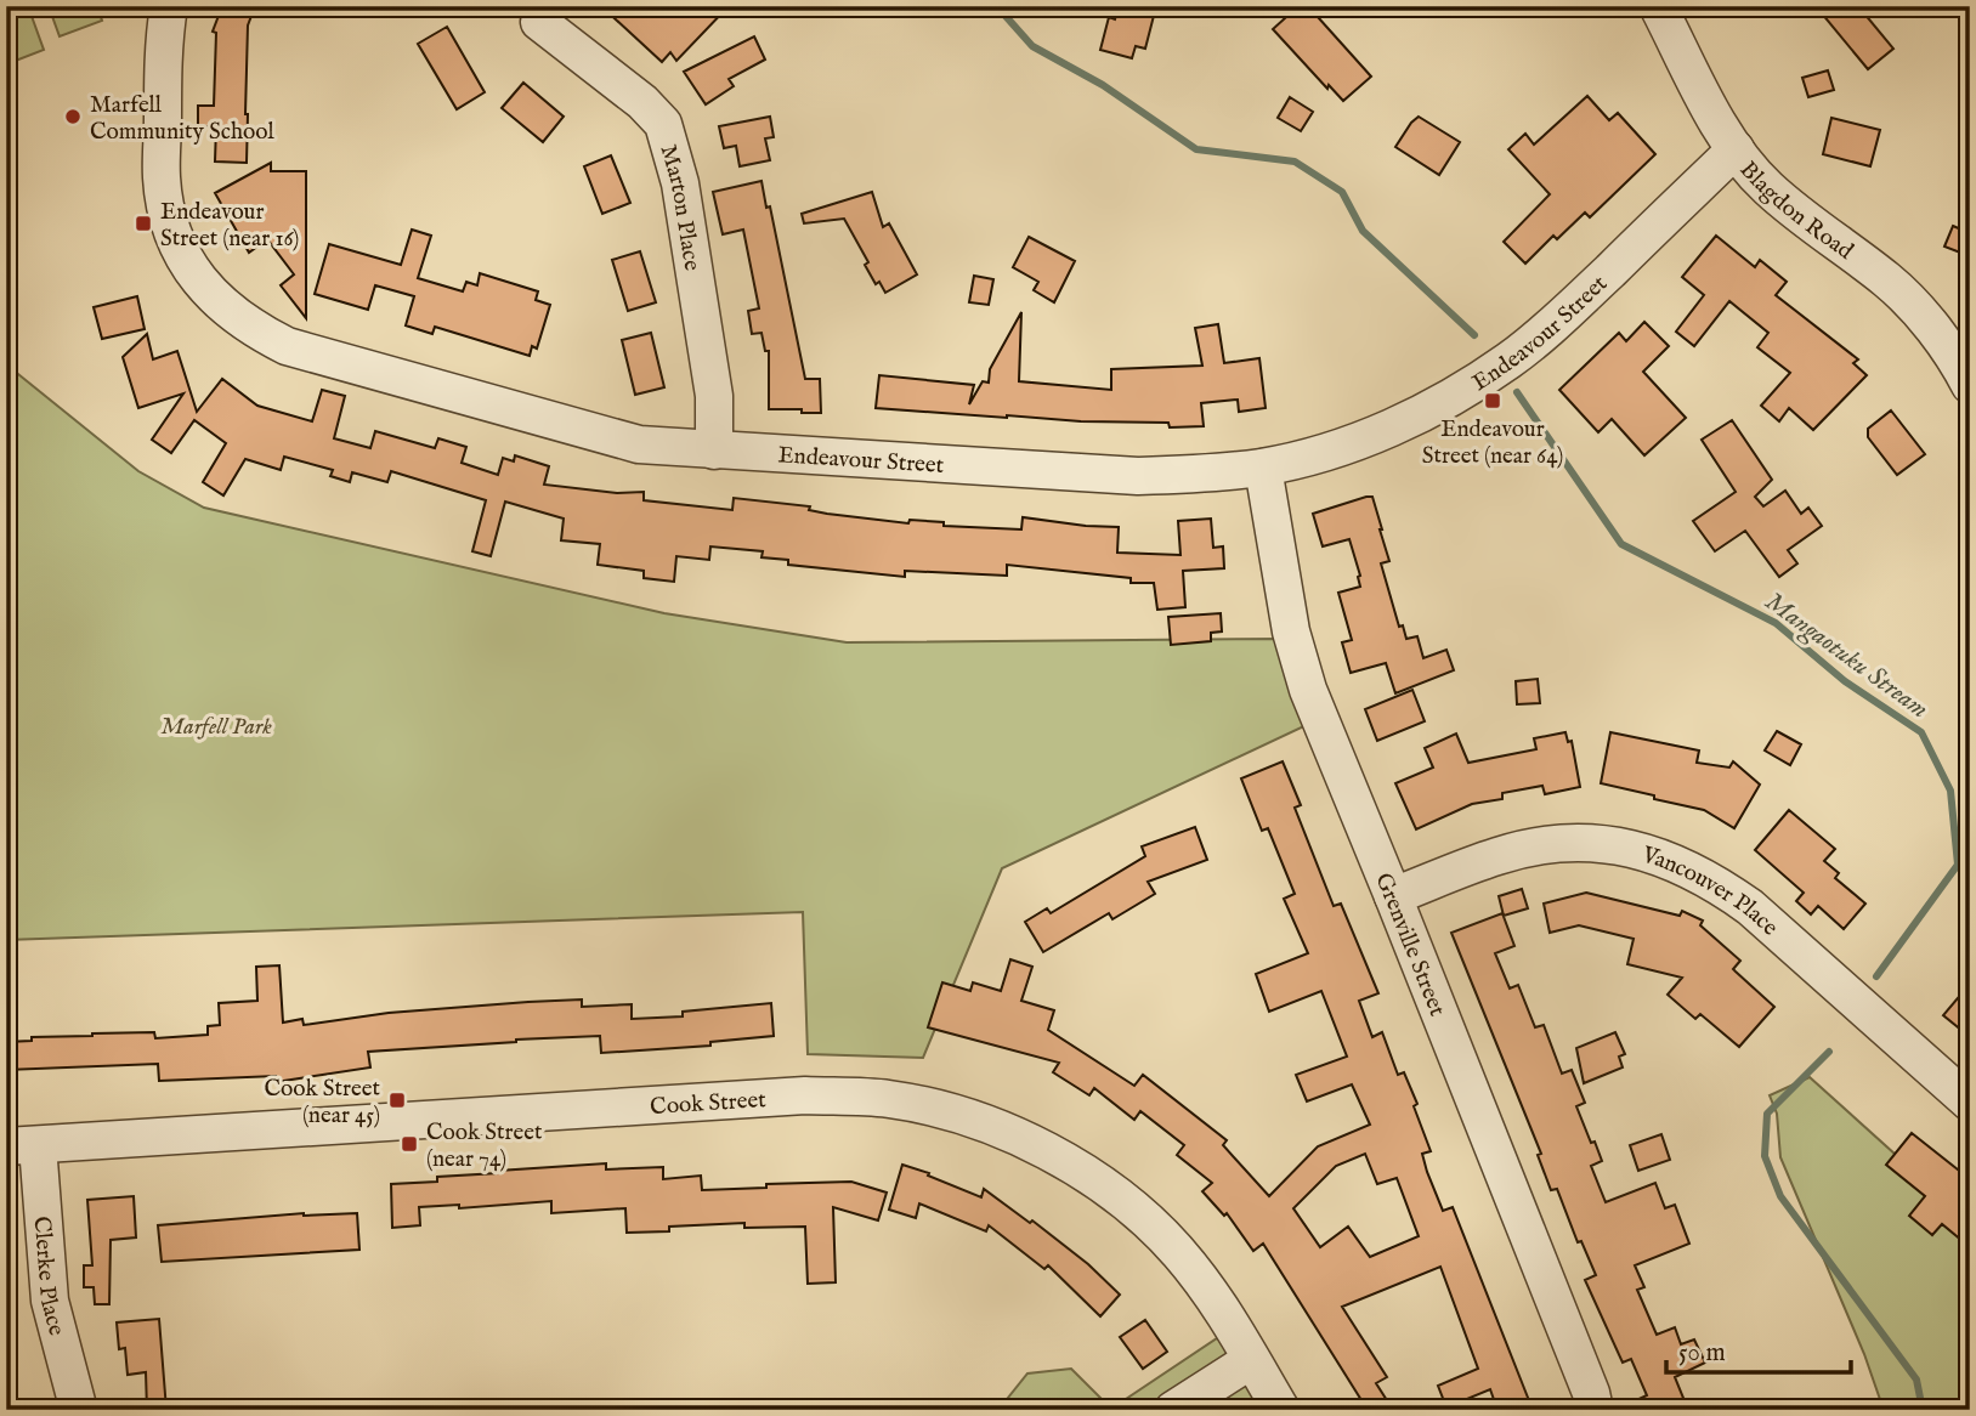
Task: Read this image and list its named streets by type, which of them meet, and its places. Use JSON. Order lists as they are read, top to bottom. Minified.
{"streets":{"street":["Blagdon Road","Marton Place","Endeavour Street","Vancouver Place","Grenville Street","Cook Street","Clerke Place"]},"crossings":[["Blagdon Road","Endeavour Street"],["Marton Place","Endeavour Street"],["Endeavour Street","Grenville Street"],["Vancouver Place","Grenville Street"],["Cook Street","Clerke Place"]],"water":["Mangaotuku Stream"],"parks":["Marfell Park"],"places":{"other":["Marfell Community School"],"transit":["Endeavour Street (near 16)","Endeavour Street (near 64)","Cook Street (near 45)","Cook Street (near 74)"]},"scale_bar":"50 m"}
